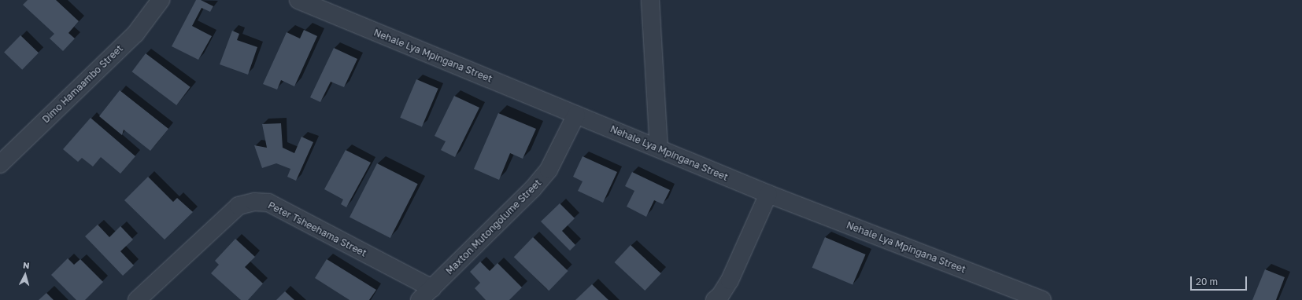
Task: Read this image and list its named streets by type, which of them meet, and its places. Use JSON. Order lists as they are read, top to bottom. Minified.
{"streets":{"street":["Nehale Lya Mpingana Street","Dimo Hamaambo Street","Maxton Mutongolume Street","Peter Tsheehama Street"]},"crossings":[["Nehale Lya Mpingana Street","Maxton Mutongolume Street"],["Maxton Mutongolume Street","Peter Tsheehama Street"]],"scale_bar":"20 m","north":"top"}
